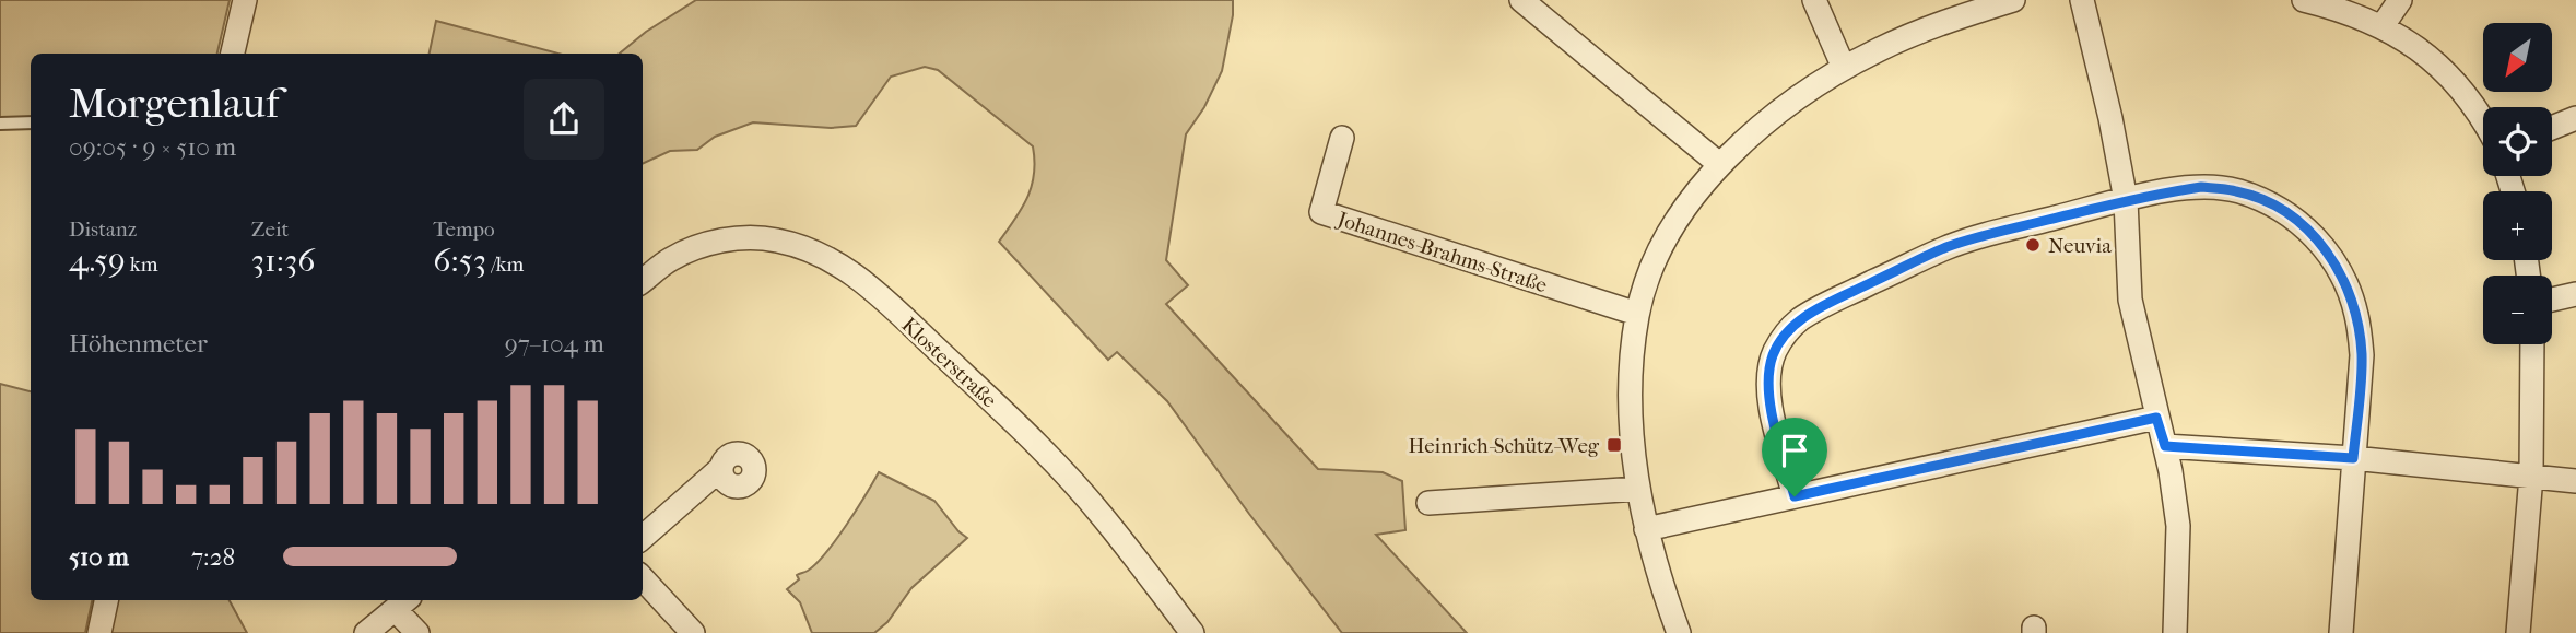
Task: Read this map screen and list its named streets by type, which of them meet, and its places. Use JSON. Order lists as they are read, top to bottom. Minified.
{"streets":{"street":["Johannes-Brahms-Straße","Klosterstraße"]},"places":{"other":["Neuvia"],"transit":["Heinrich-Schütz-Weg"]},"north":"bottom left","page":{"map_buttons":["+","−"],"heading":["Morgenlauf","09:05 · 9 × 510 m"],"stats":[["Distanz","4.59 km"],["Zeit","31:36"],["Tempo","6:53 /km"]],"chart":["Höhenmeter","97–104 m"],"list":[{"name":"510 m","note":"7:28"}]}}
